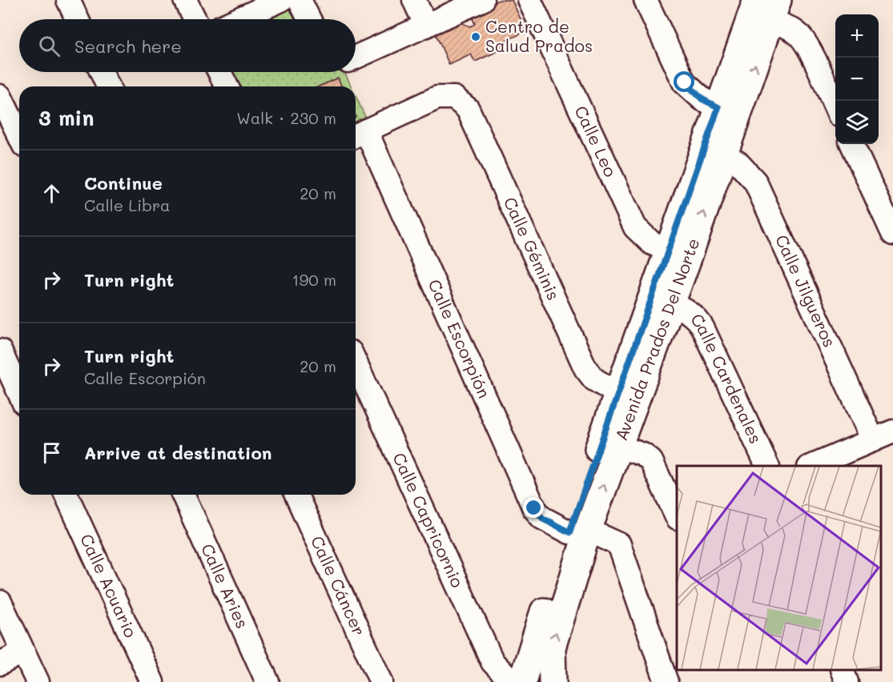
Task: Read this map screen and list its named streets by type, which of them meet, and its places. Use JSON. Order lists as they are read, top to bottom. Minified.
{"streets":{"main road":["Avenida Prados Del Norte"],"street":["Calle Leo","Calle Géminis","Calle Jilgueros","Calle Escorpión","Calle Cardenales","Calle Capricornio","Calle Acuario","Calle Aries","Calle Cáncer"]},"crossings":[["Calle Leo","Avenida Prados Del Norte"],["Calle Géminis","Calle Escorpión"],["Calle Géminis","Avenida Prados Del Norte"],["Calle Jilgueros","Avenida Prados Del Norte"],["Calle Escorpión","Avenida Prados Del Norte"],["Avenida Prados Del Norte","Calle Cardenales"],["Avenida Prados Del Norte","Calle Capricornio"]],"places":["Centro de Salud Prados"],"page":{"map_buttons":["+","−"],"search":"Search here","heading":["3 min","Walk · 230 m"],"list":[["Continue","Calle Libra","20 m"],["Turn right","190 m"],["Turn right","Calle Escorpión","20 m"],"Arrive at destination"]}}
